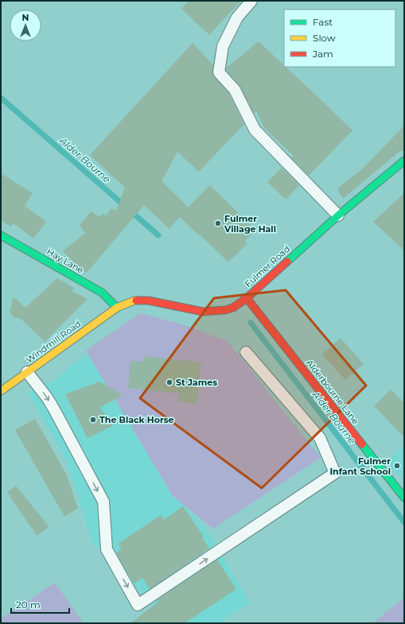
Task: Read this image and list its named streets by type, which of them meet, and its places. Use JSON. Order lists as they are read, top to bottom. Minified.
{"streets":{"street":["Hay Lane","Fulmer Road","Windmill Road","Alderbourne Lane"]},"crossings":[["Hay Lane","Fulmer Road"],["Hay Lane","Windmill Road"],["Fulmer Road","Windmill Road"],["Fulmer Road","Alderbourne Lane"]],"water":["Alder Bourne"],"places":["Fulmer Village Hall","St James","The Black Horse","Fulmer Infant School"],"legend":["Fast","Slow","Jam"],"scale_bar":"20 m","north":"top"}
